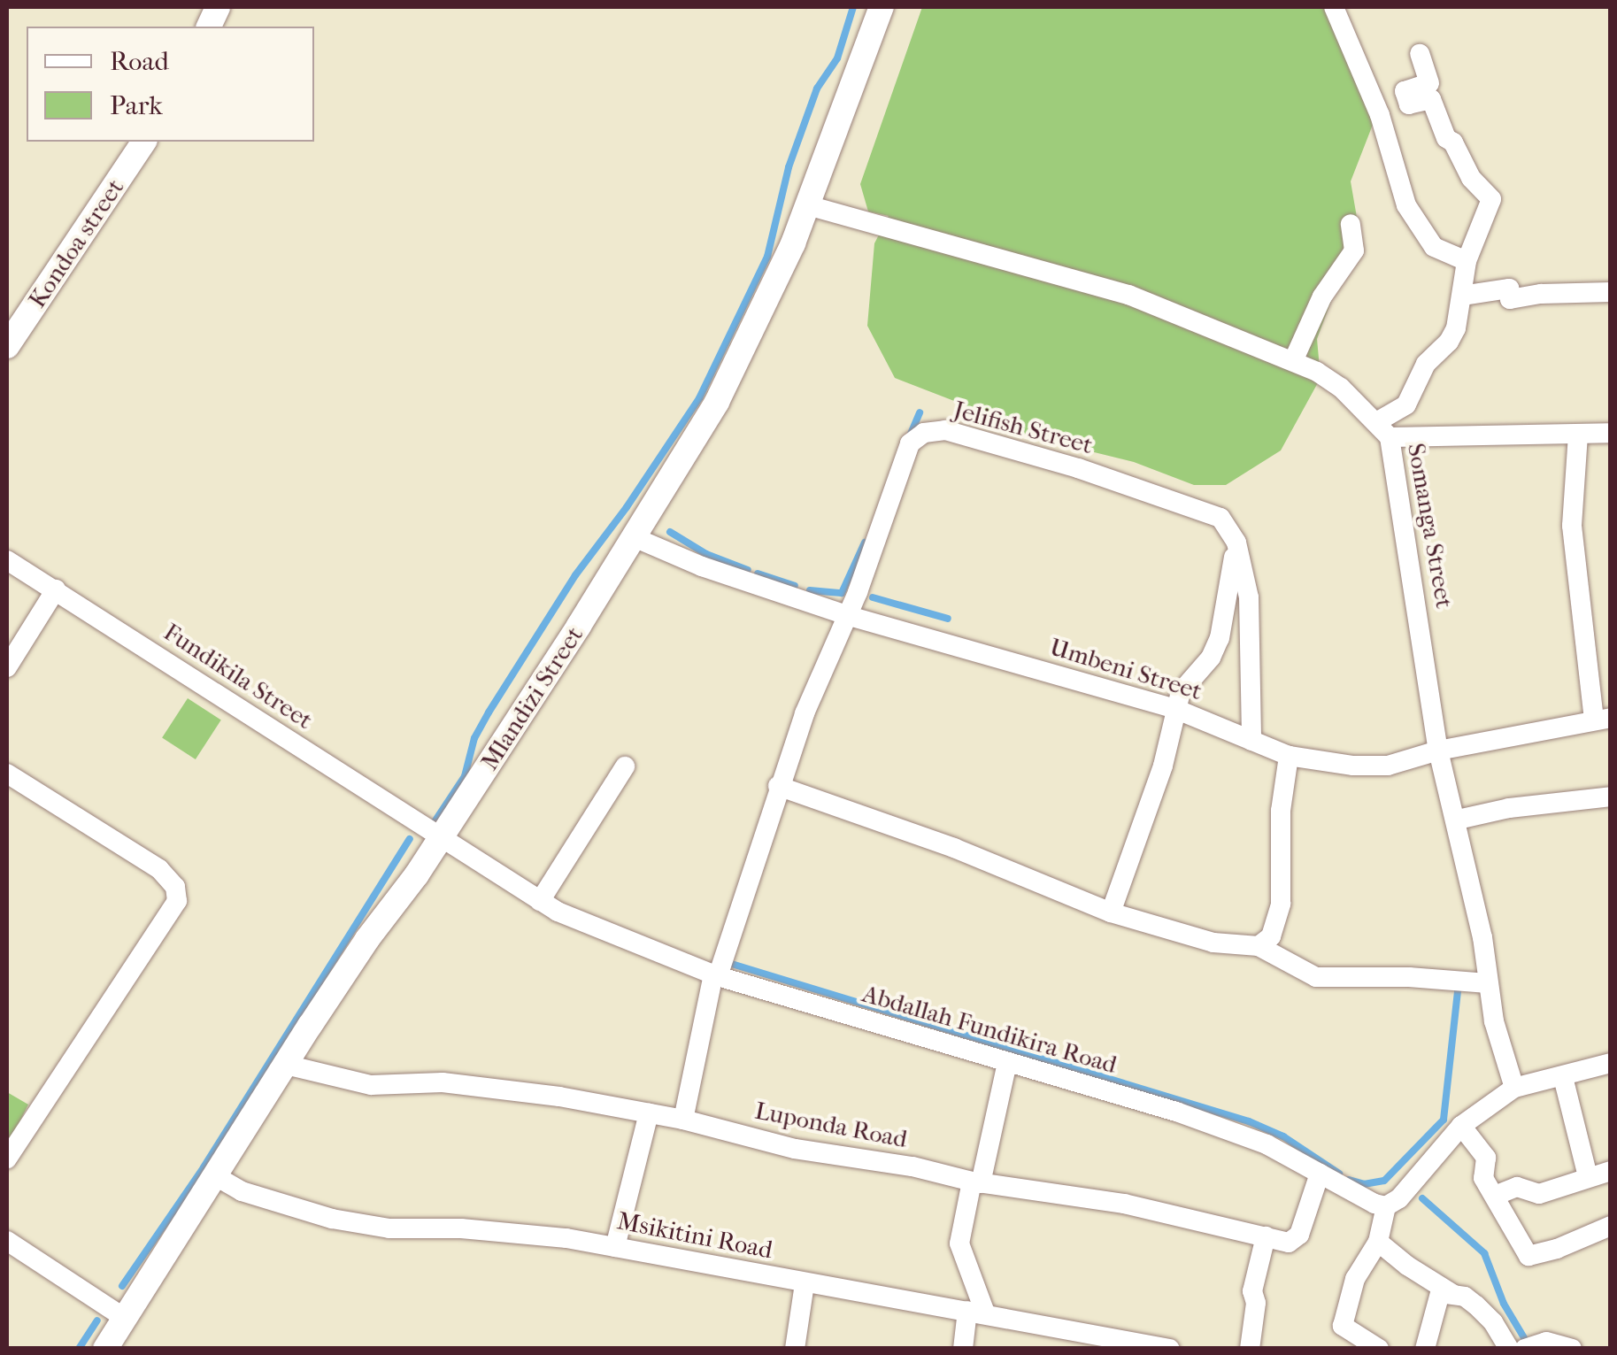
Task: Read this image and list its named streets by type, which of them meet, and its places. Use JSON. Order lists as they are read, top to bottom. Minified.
{"streets":{"street":["Kondoa street","Jelifish Street","Somanga Street","Umbeni Street","Fundikila Street","Mlandizi Street","Abdallah Fundikira Road","Luponda Road","Msikitini Road"]},"crossings":[["Jelifish Street","Umbeni Street"],["Jelifish Street","Abdallah Fundikira Road"],["Jelifish Street","Luponda Road"],["Somanga Street","Umbeni Street"],["Somanga Street","Mlandizi Street"],["Umbeni Street","Mlandizi Street"],["Fundikila Street","Mlandizi Street"],["Fundikila Street","Abdallah Fundikira Road"],["Mlandizi Street","Abdallah Fundikira Road"],["Mlandizi Street","Luponda Road"],["Mlandizi Street","Msikitini Road"],["Abdallah Fundikira Road","Luponda Road"]],"legend":["Road","Park"]}
